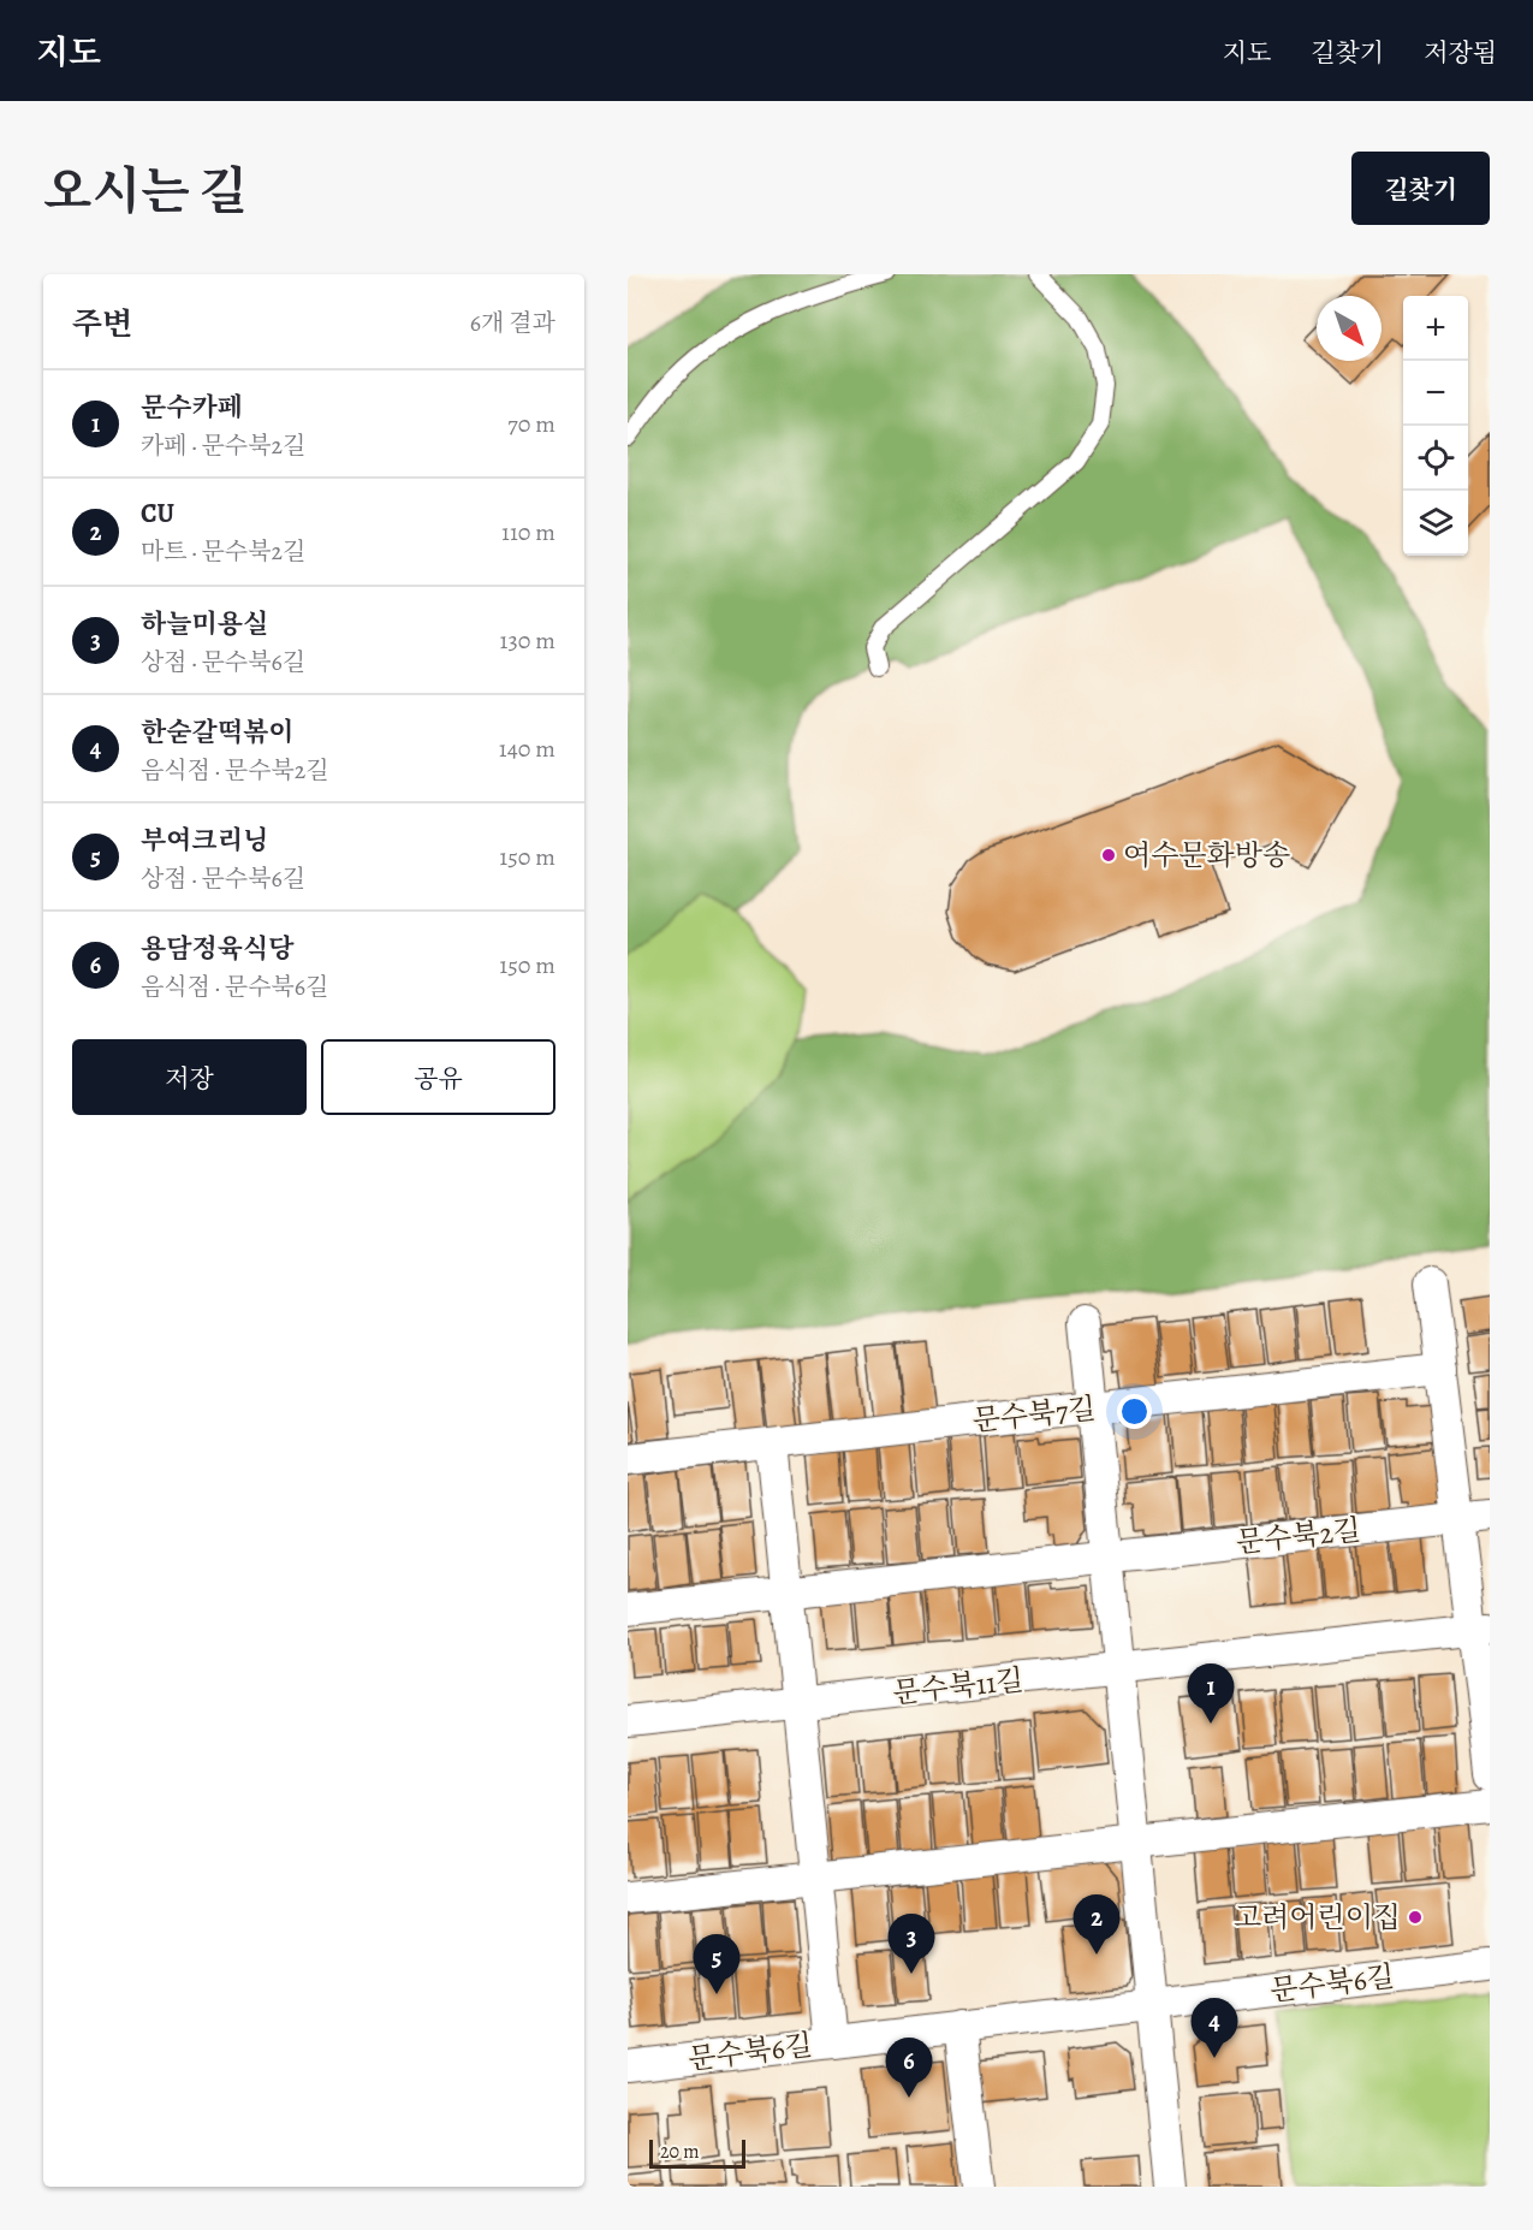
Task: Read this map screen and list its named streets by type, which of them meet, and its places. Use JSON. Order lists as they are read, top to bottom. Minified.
{"streets":{"street":["문수북7길","문수북2길","문수북11길","문수북6길"]},"places":["여수문화방송","고려어린이집"],"scale_bar":"20 m","north":"bottom right","page":{"header":"지도","nav":["지도","길찾기","저장됨"],"title":"오시는 길","buttons":["길찾기",["저장","공유"]],"heading":["주변","6개 결과"],"map_buttons":["+","−"],"list":[{"mark":"1","name":"문수카페","note":"카페 · 문수북2길","value":"70 m"},{"mark":"2","name":"CU","note":"마트 · 문수북2길","value":"110 m"},{"mark":"3","name":"하늘미용실","note":"상점 · 문수북6길","value":"130 m"},{"mark":"4","name":"한숟갈떡볶이","note":"음식점 · 문수북2길","value":"140 m"},{"mark":"5","name":"부여크리닝","note":"상점 · 문수북6길","value":"150 m"},{"mark":"6","name":"용담정육식당","note":"음식점 · 문수북6길","value":"150 m"}],"pins":["1","2","3","5","4","6"],"scale":"20 m"}}
